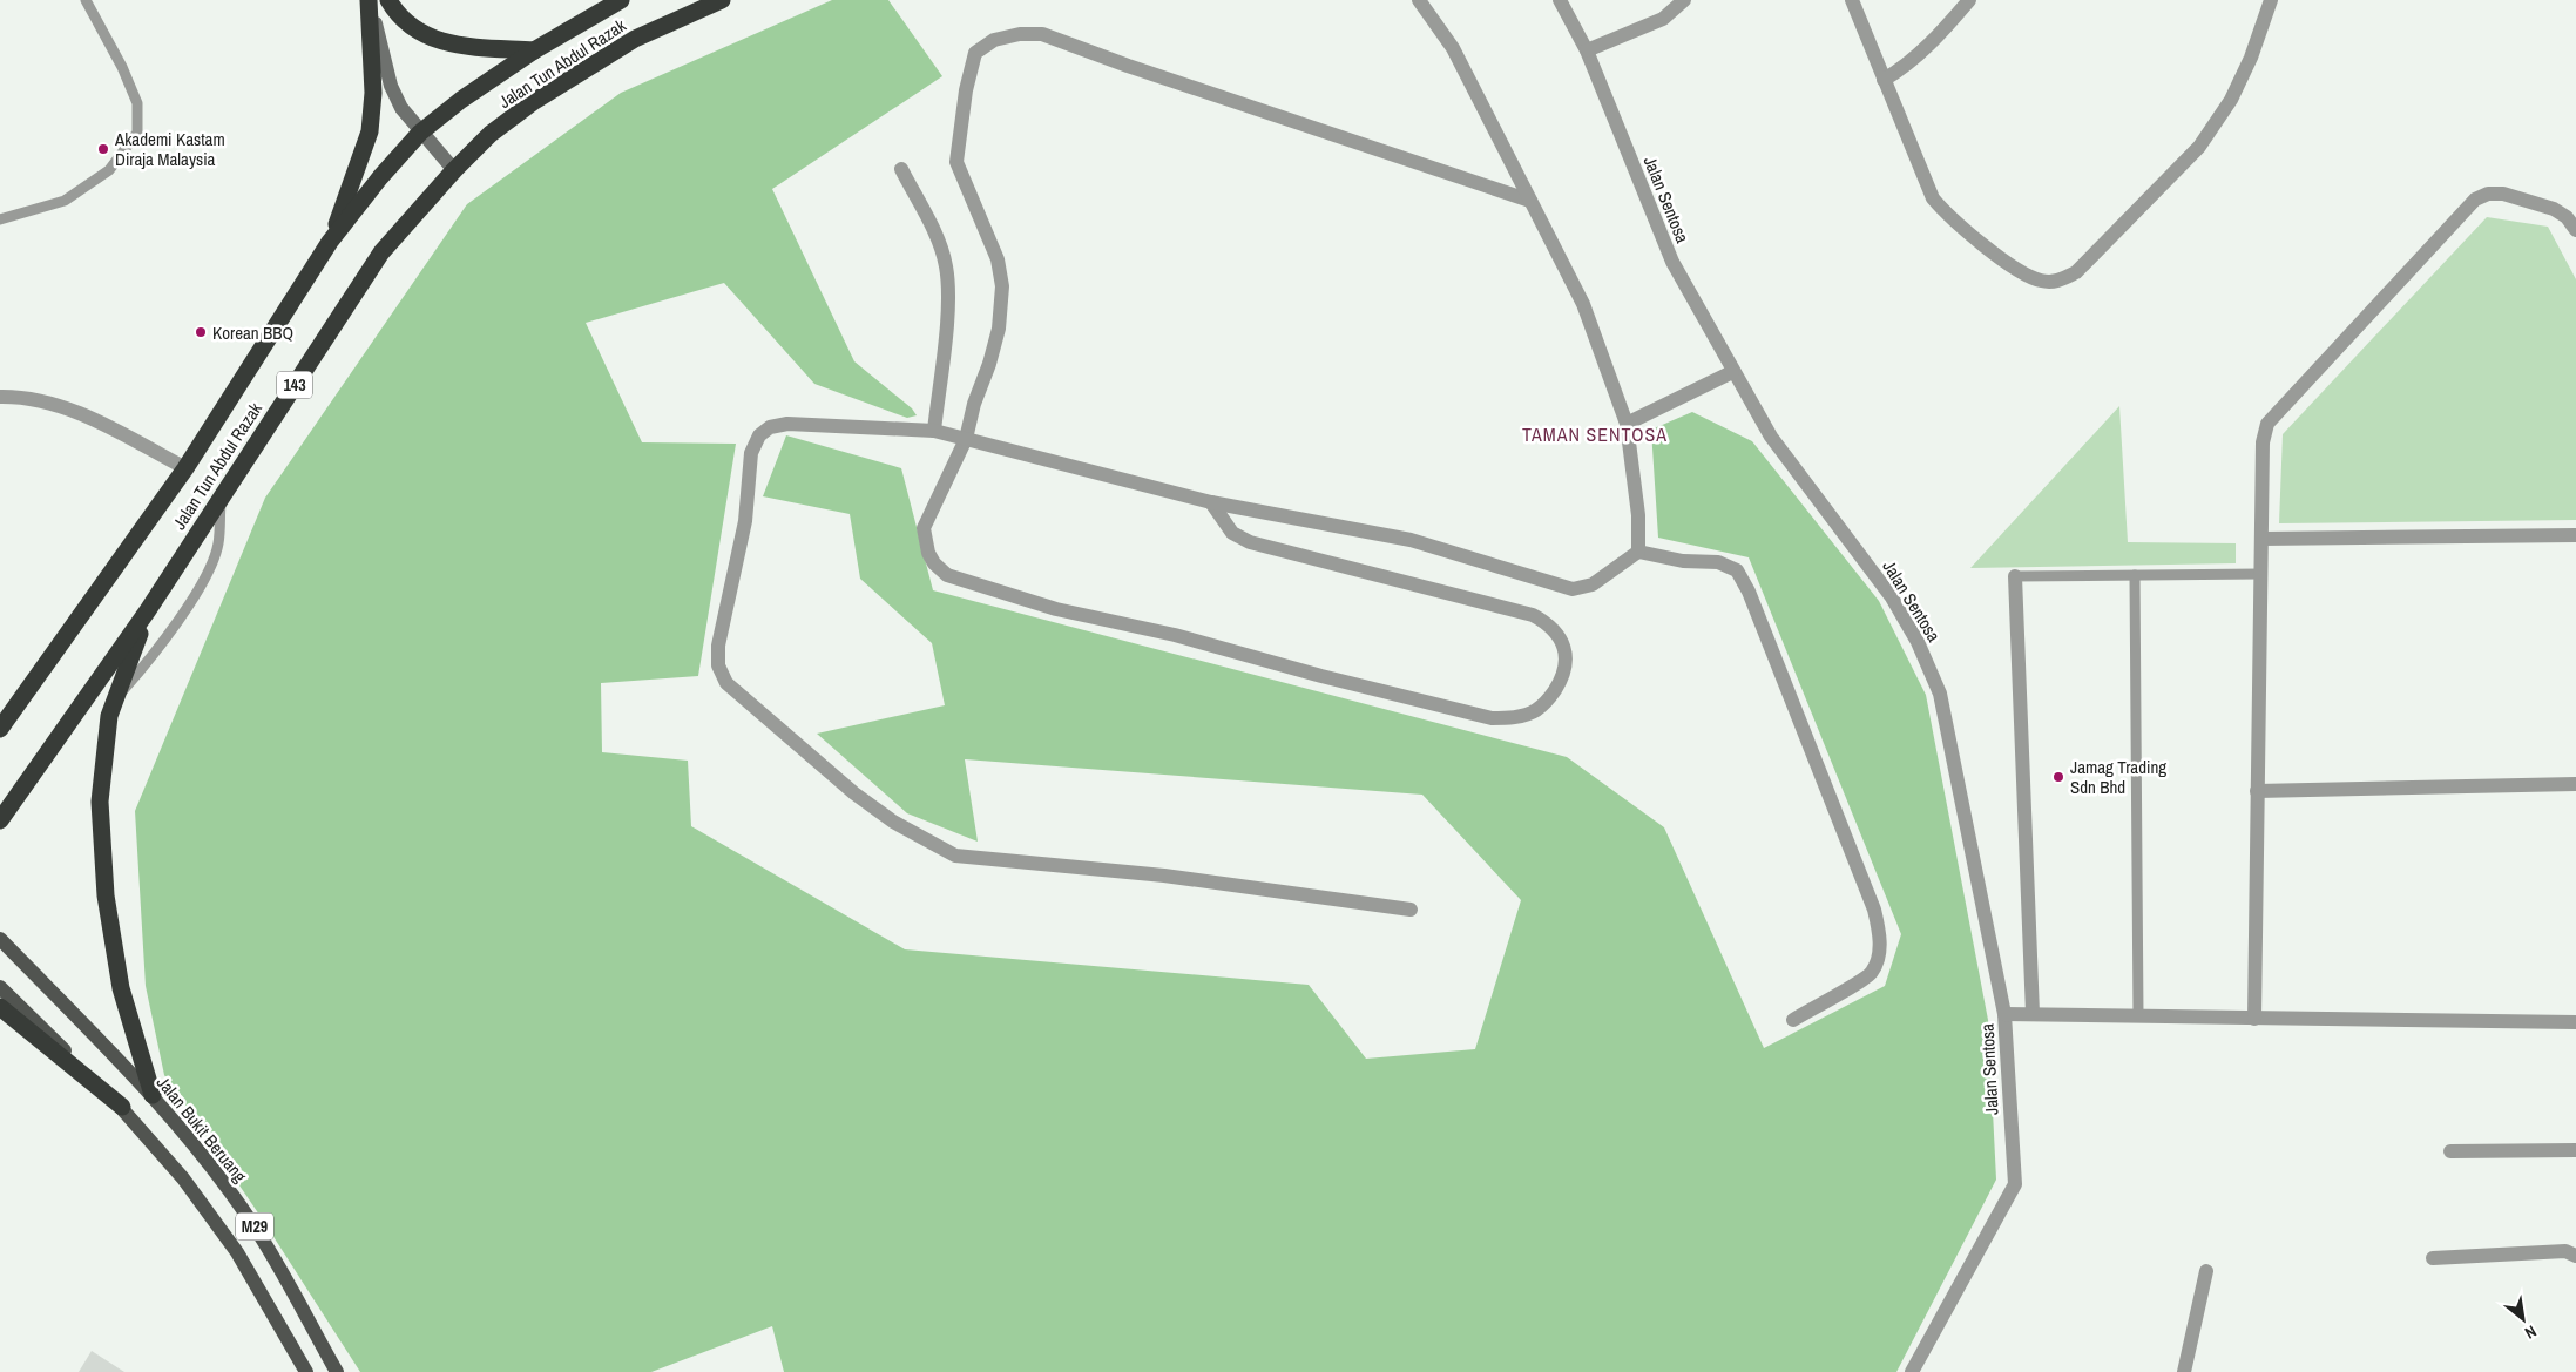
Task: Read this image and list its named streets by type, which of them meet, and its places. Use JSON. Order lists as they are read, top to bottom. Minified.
{"streets":{"highway":["Jalan Tun Abdul Razak","143"],"main road":["Jalan Bukit Beruang","M29"],"street":["Jalan Sentosa"]},"districts":["TAMAN SENTOSA"],"places":["Akademi Kastam Diraja Malaysia","Korean BBQ","Jamag Trading Sdn Bhd"],"north":"bottom right"}
